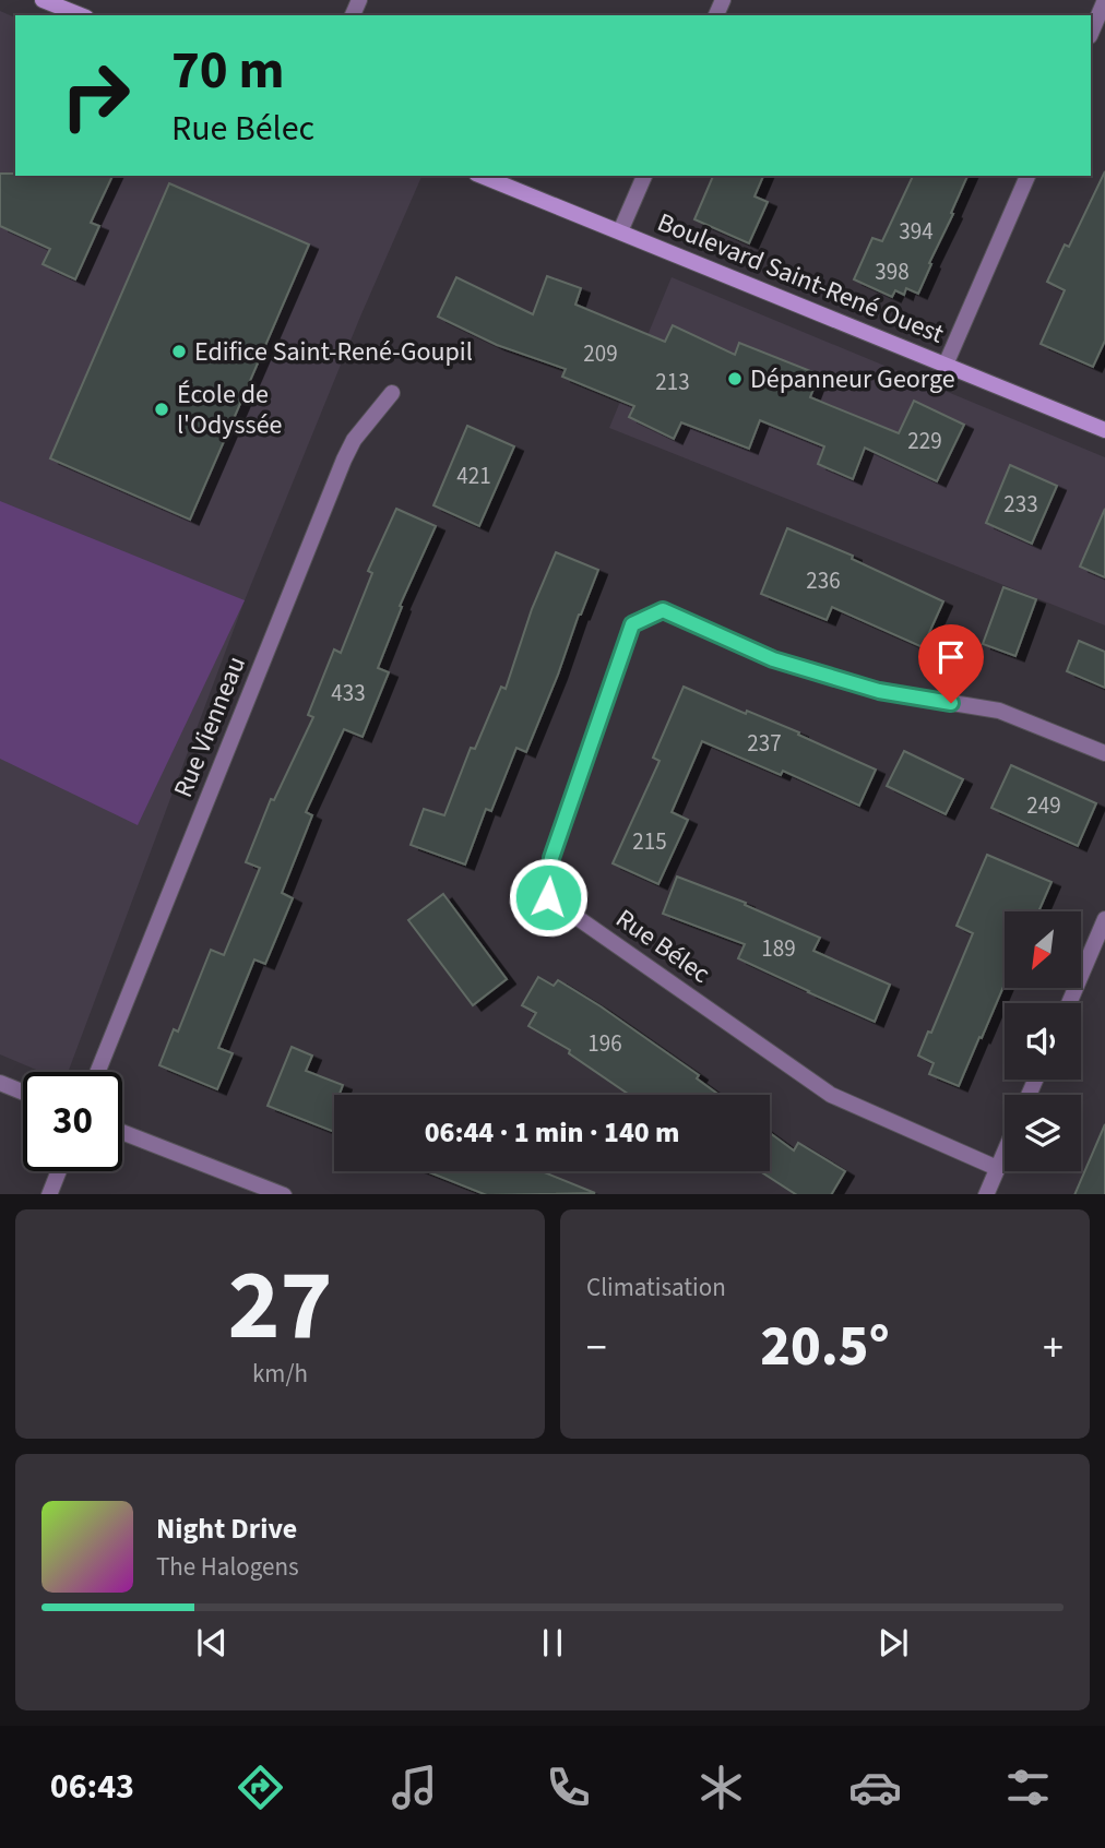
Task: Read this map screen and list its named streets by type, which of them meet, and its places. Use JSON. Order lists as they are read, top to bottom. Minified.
{"streets":{"street":["Boulevard Saint-René Ouest","Rue Vienneau","Rue Bélec"]},"places":["Edifice Saint-René-Goupil","Dépanneur George","École de l'Odyssée"],"house_numbers":["394","398","209","213","229","421","233","236","433","237","249","215","189","196"],"north":"bottom left","page":{"turn":["70 m","Rue Bélec"],"limit":"30","trip":"06:44 · 1 min · 140 m","tile":[["27","km/h"],"Climatisation"],"heat":["−","20.5°","+"],"song":["Night Drive","The Halogens"],"tabs":"06:43"}}
